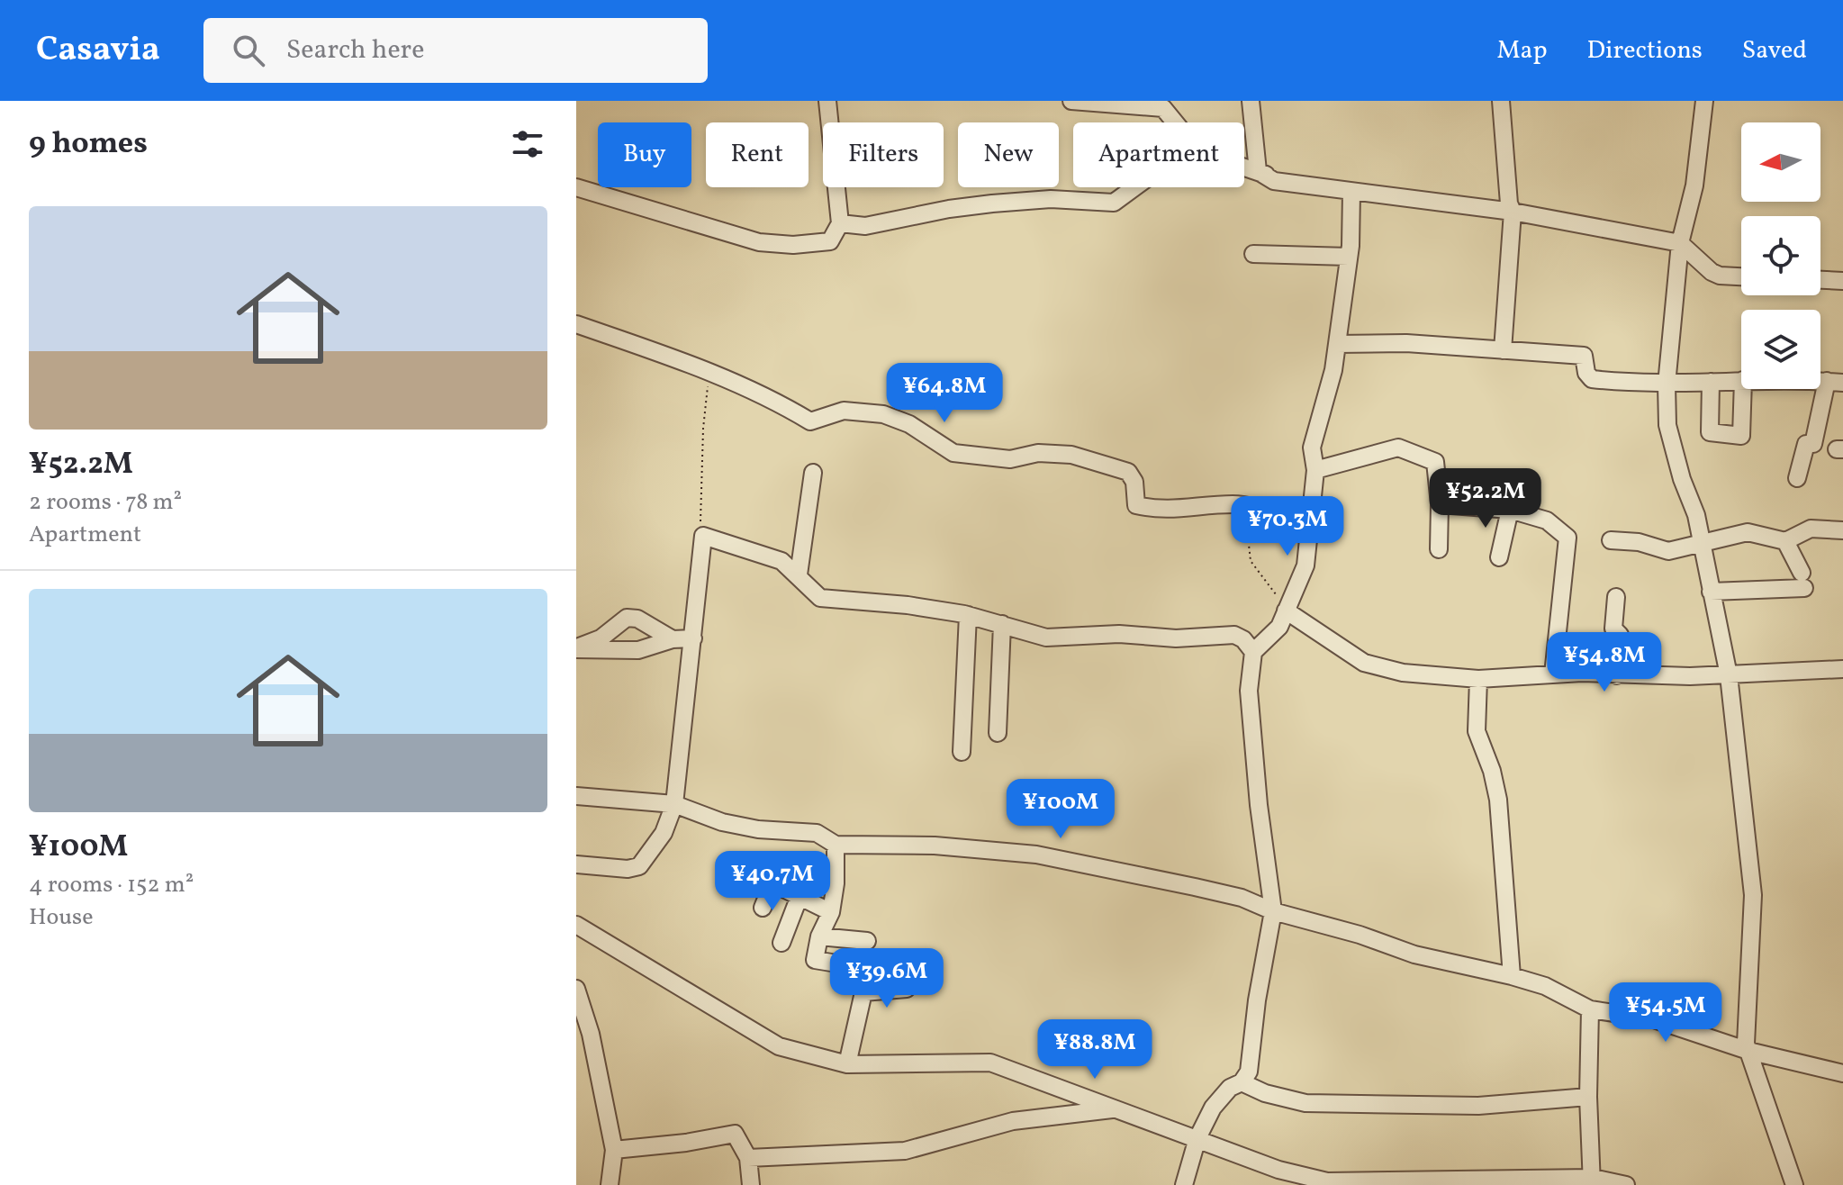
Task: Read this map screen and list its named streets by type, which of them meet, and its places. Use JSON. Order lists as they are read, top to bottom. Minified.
{"north":"left","page":{"header":"Casavia","search":"Search here","nav":["Map","Directions","Saved"],"heading":"9 homes","chip":["Buy","Rent","Filters","New","Apartment"],"list":[{"name":"¥52.2M","note":"2 rooms · 78 m² · Apartment"},{"name":"¥100M","note":"4 rooms · 152 m² · House"}],"price":["¥64.8M","¥52.2M","¥70.3M","¥54.8M","¥100M","¥40.7M","¥39.6M","¥54.5M","¥88.8M"]}}
